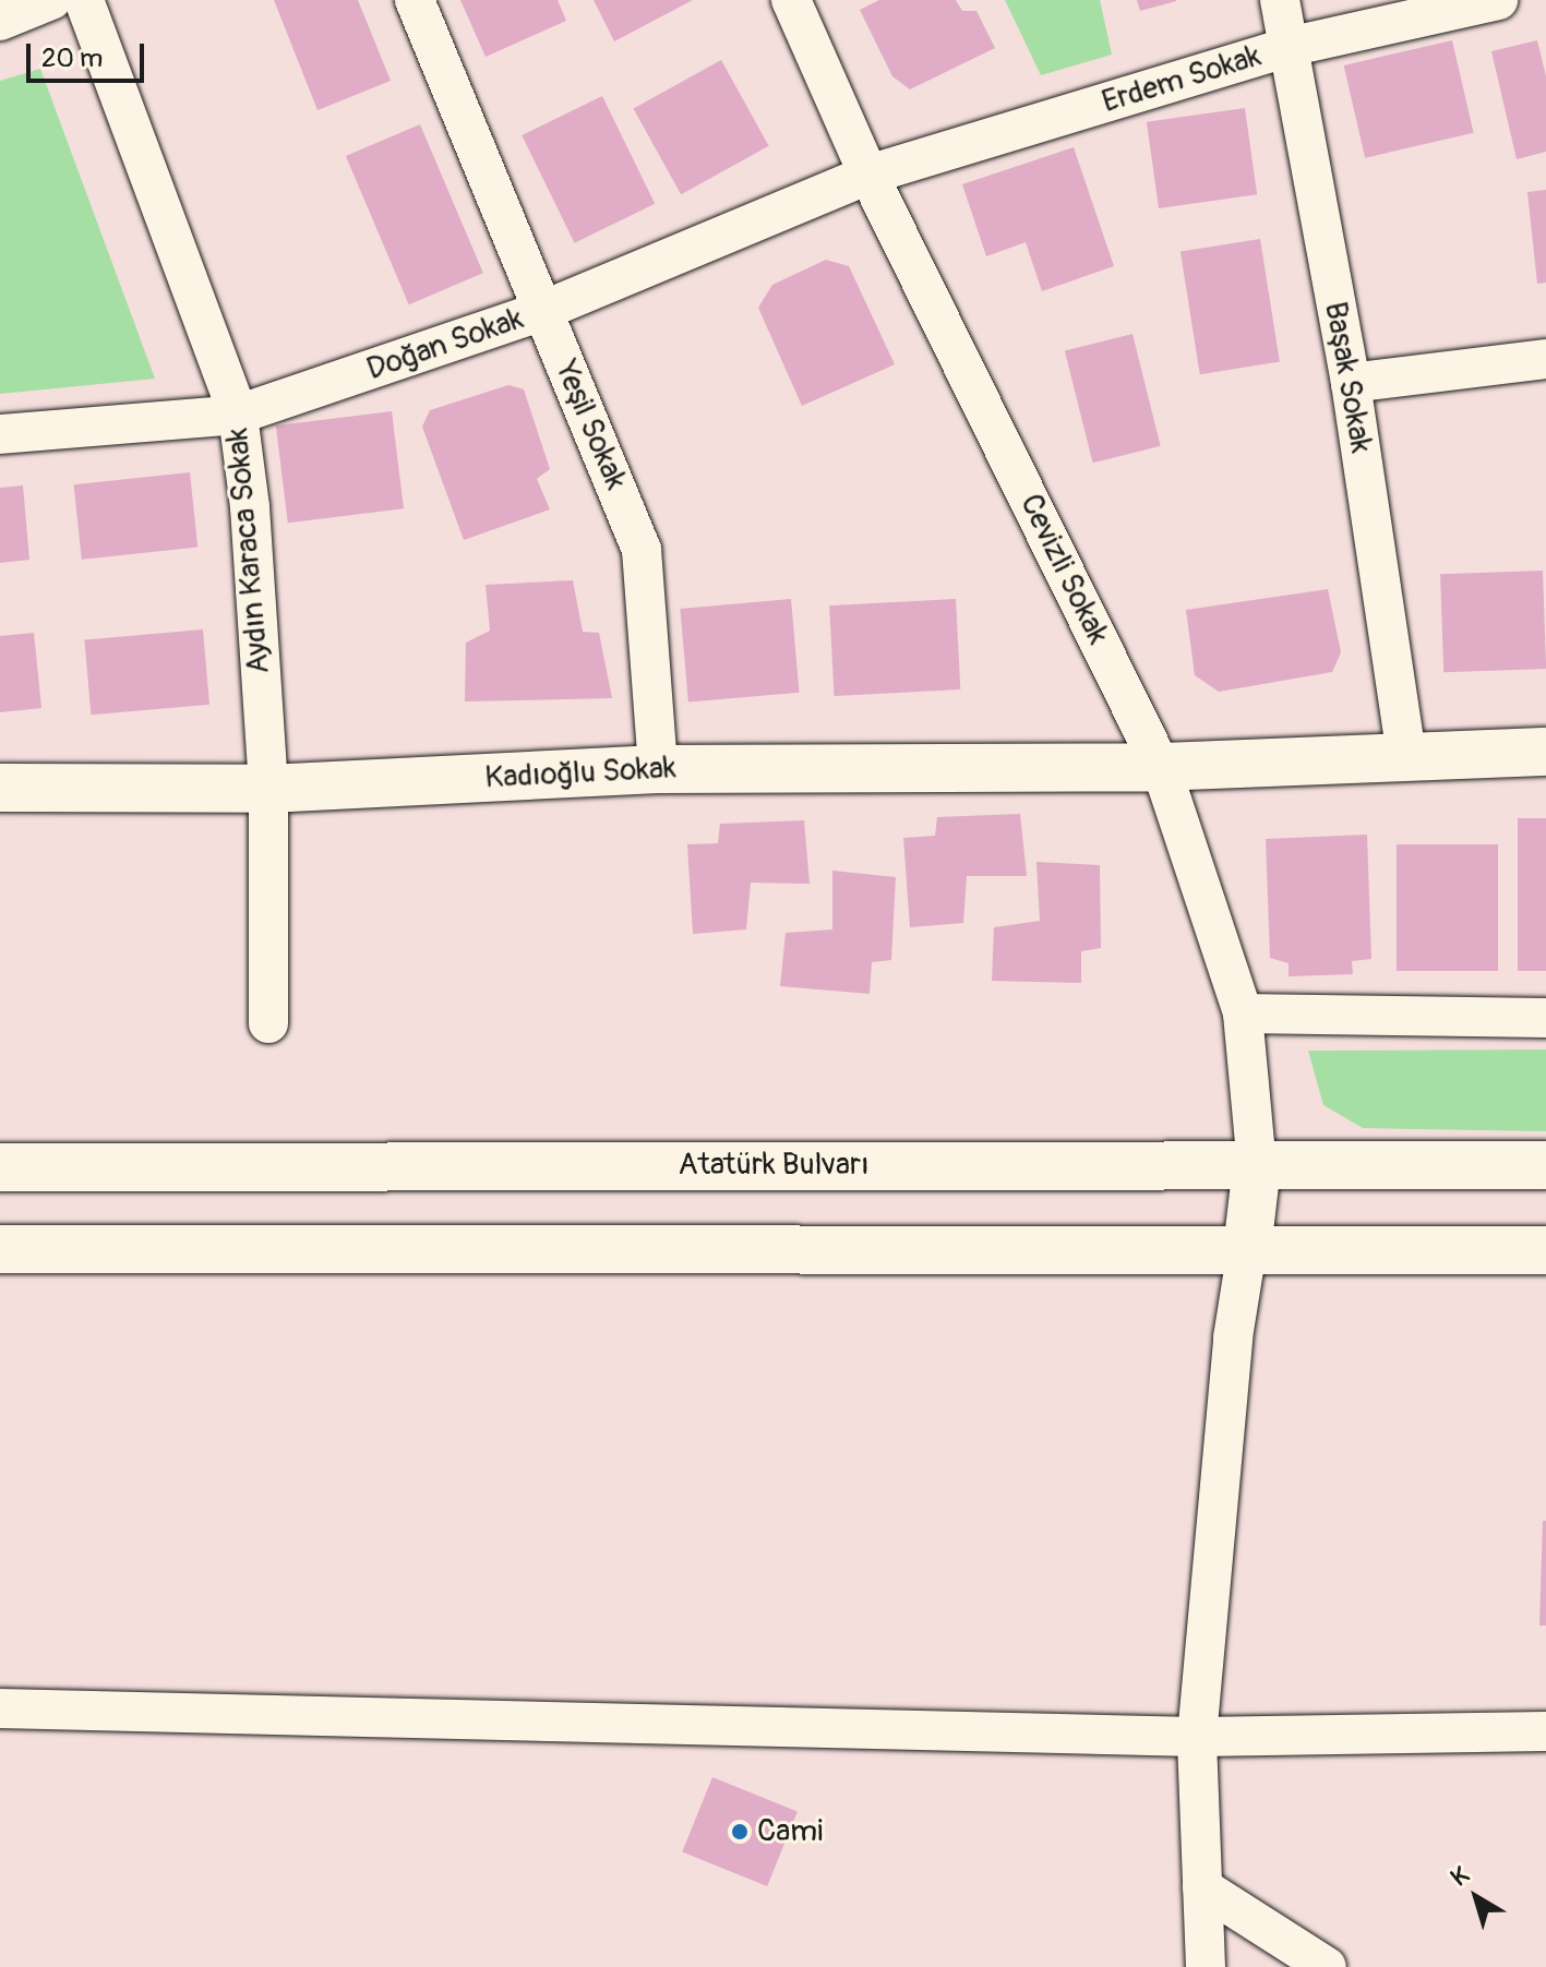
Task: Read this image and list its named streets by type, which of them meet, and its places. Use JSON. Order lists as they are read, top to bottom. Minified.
{"streets":{"main road":["Kadıoğlu Sokak","Atatürk Bulvarı"],"street":["Erdem Sokak","Doğan Sokak","Başak Sokak","Yeşil Sokak","Aydın Karaca Sokak","Cevizli Sokak"]},"crossings":[["Erdem Sokak","Doğan Sokak"],["Erdem Sokak","Başak Sokak"],["Erdem Sokak","Cevizli Sokak"],["Doğan Sokak","Yeşil Sokak"],["Doğan Sokak","Aydın Karaca Sokak"],["Doğan Sokak","Cevizli Sokak"],["Başak Sokak","Kadıoğlu Sokak"],["Yeşil Sokak","Kadıoğlu Sokak"],["Aydın Karaca Sokak","Kadıoğlu Sokak"],["Cevizli Sokak","Kadıoğlu Sokak"],["Cevizli Sokak","Atatürk Bulvarı"]],"places":["Cami"],"scale_bar":"20 m","north":"top left"}
